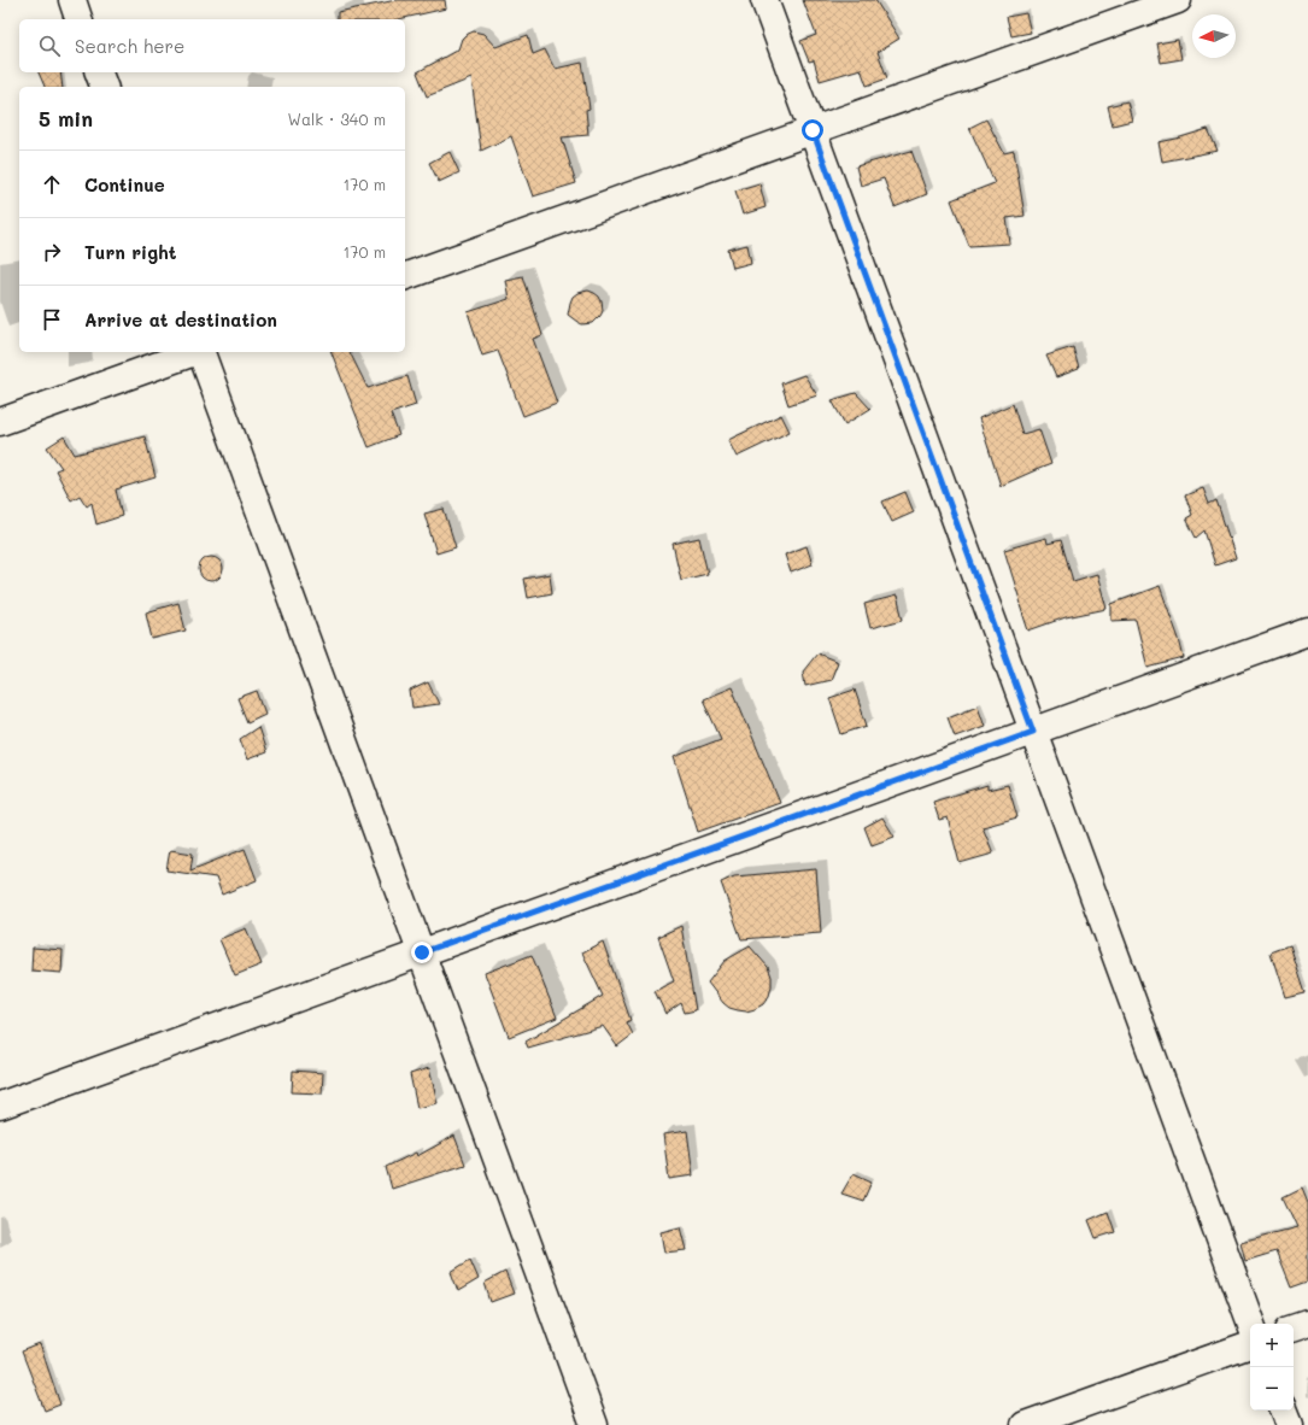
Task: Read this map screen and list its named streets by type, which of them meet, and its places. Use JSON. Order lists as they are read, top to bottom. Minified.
{"north":"left","page":{"search":"Search here","heading":["5 min","Walk · 340 m"],"list":[["Continue","170 m"],["Turn right","170 m"],"Arrive at destination"],"map_buttons":["+","−"]}}
